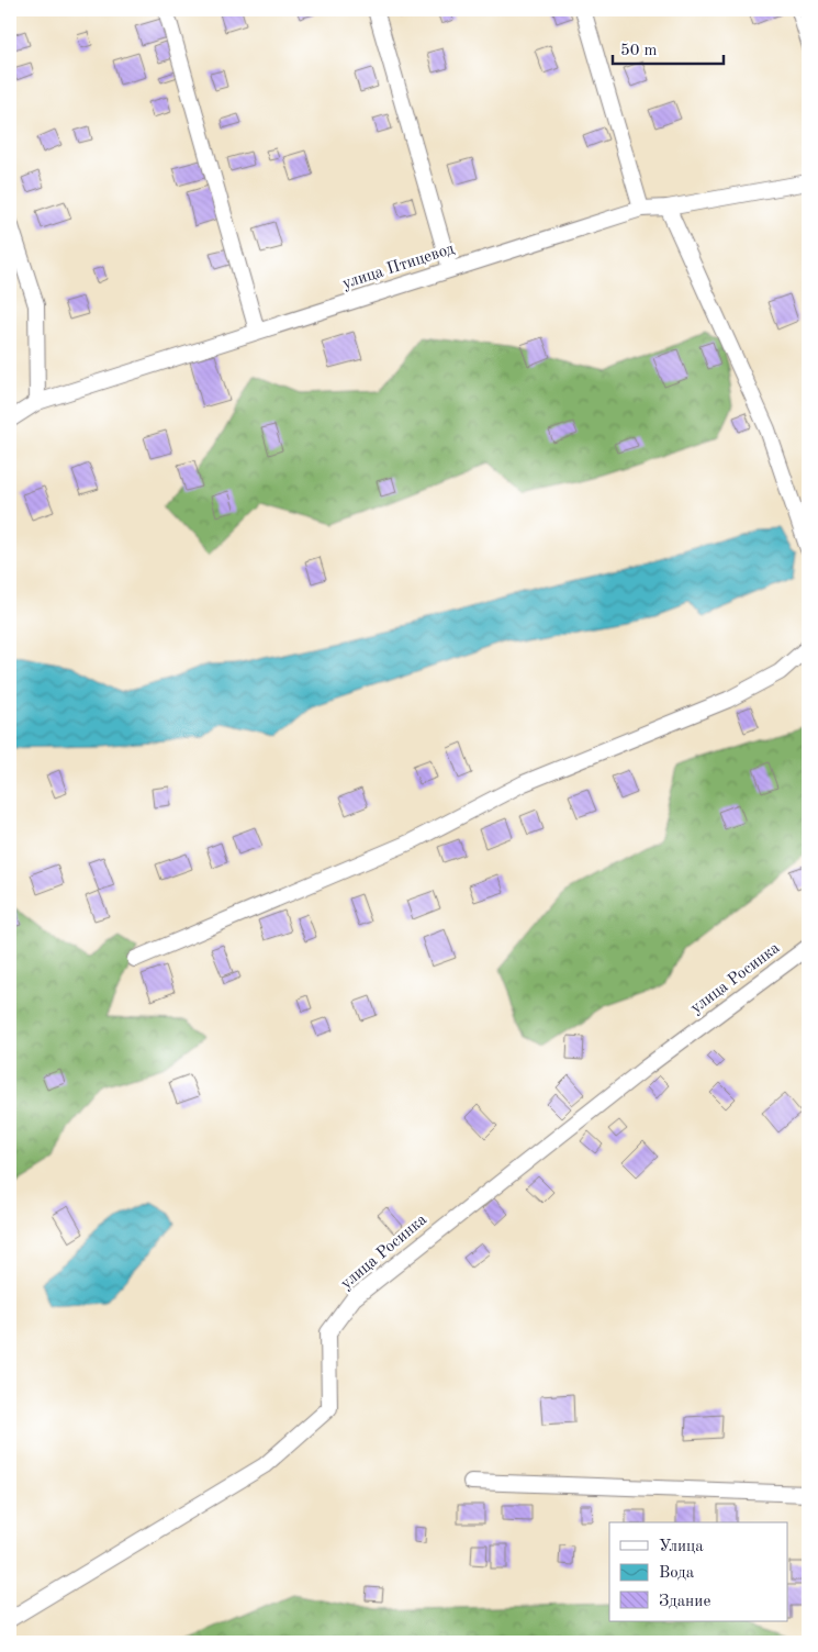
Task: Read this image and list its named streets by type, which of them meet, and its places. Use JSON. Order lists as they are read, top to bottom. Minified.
{"streets":{"street":["улица Птицевод","улица Росинка"]},"legend":["Улица","Вода","Здание"],"scale_bar":"50 m"}
